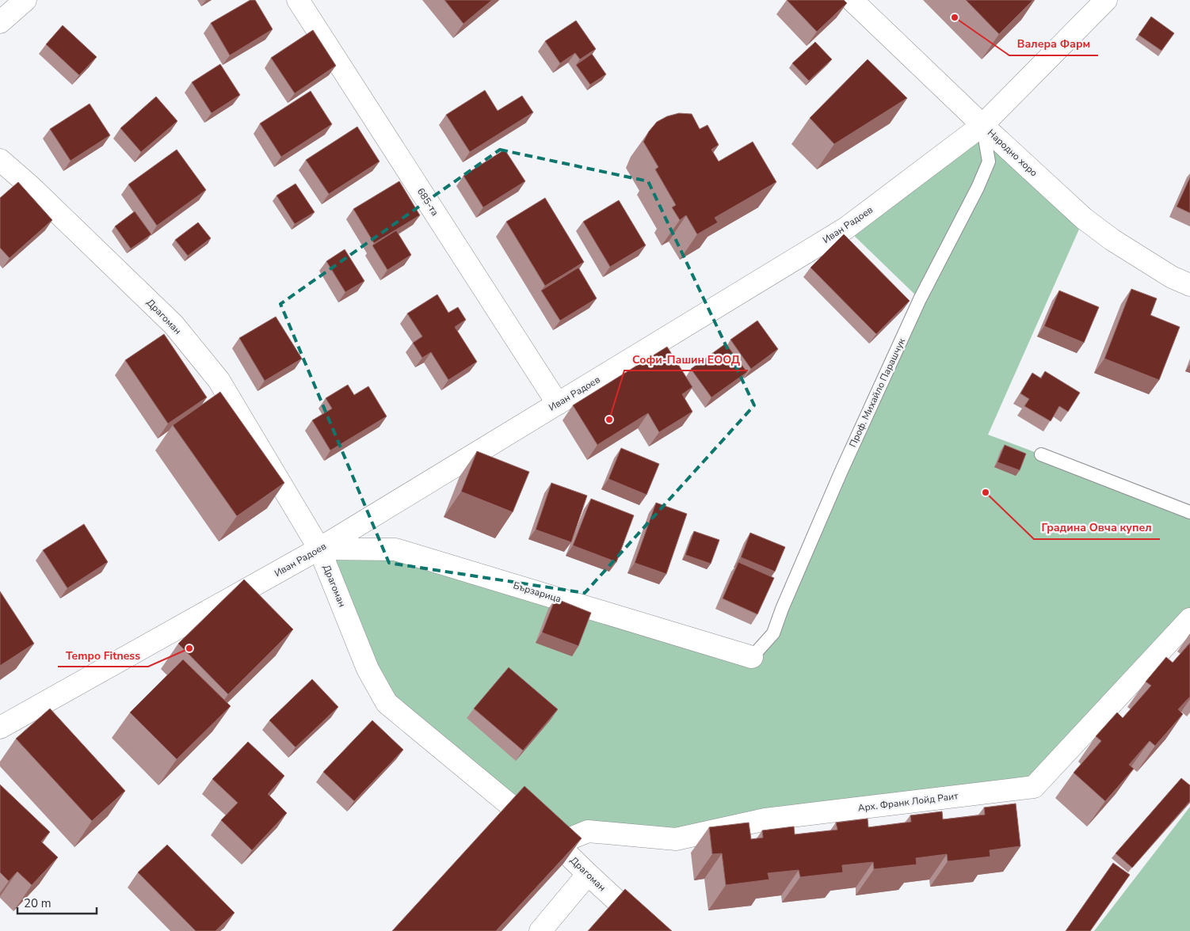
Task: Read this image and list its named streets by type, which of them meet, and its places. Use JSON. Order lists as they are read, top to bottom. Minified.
{"streets":{"street":["Народно хоро","685-та","Иван Радоев","Драгоман","Бързарица","Арх. Франк Лойд Раит"],"lane":["Проф. Михайло Парашчук"]},"crossings":[["Народно хоро","Иван Радоев"],["Народно хоро","Проф. Михайло Парашчук"],["685-та","Иван Радоев"],["Иван Радоев","Драгоман"],["Иван Радоев","Проф. Михайло Парашчук"],["Иван Радоев","Бързарица"],["Драгоман","Бързарица"],["Драгоман","Арх. Франк Лойд Раит"],["Проф. Михайло Парашчук","Бързарица"]],"places":["Валера Фарм","Софи-Пашин ЕООД","Градина Овча купел","Tempo Fitness"],"scale_bar":"20 m"}
